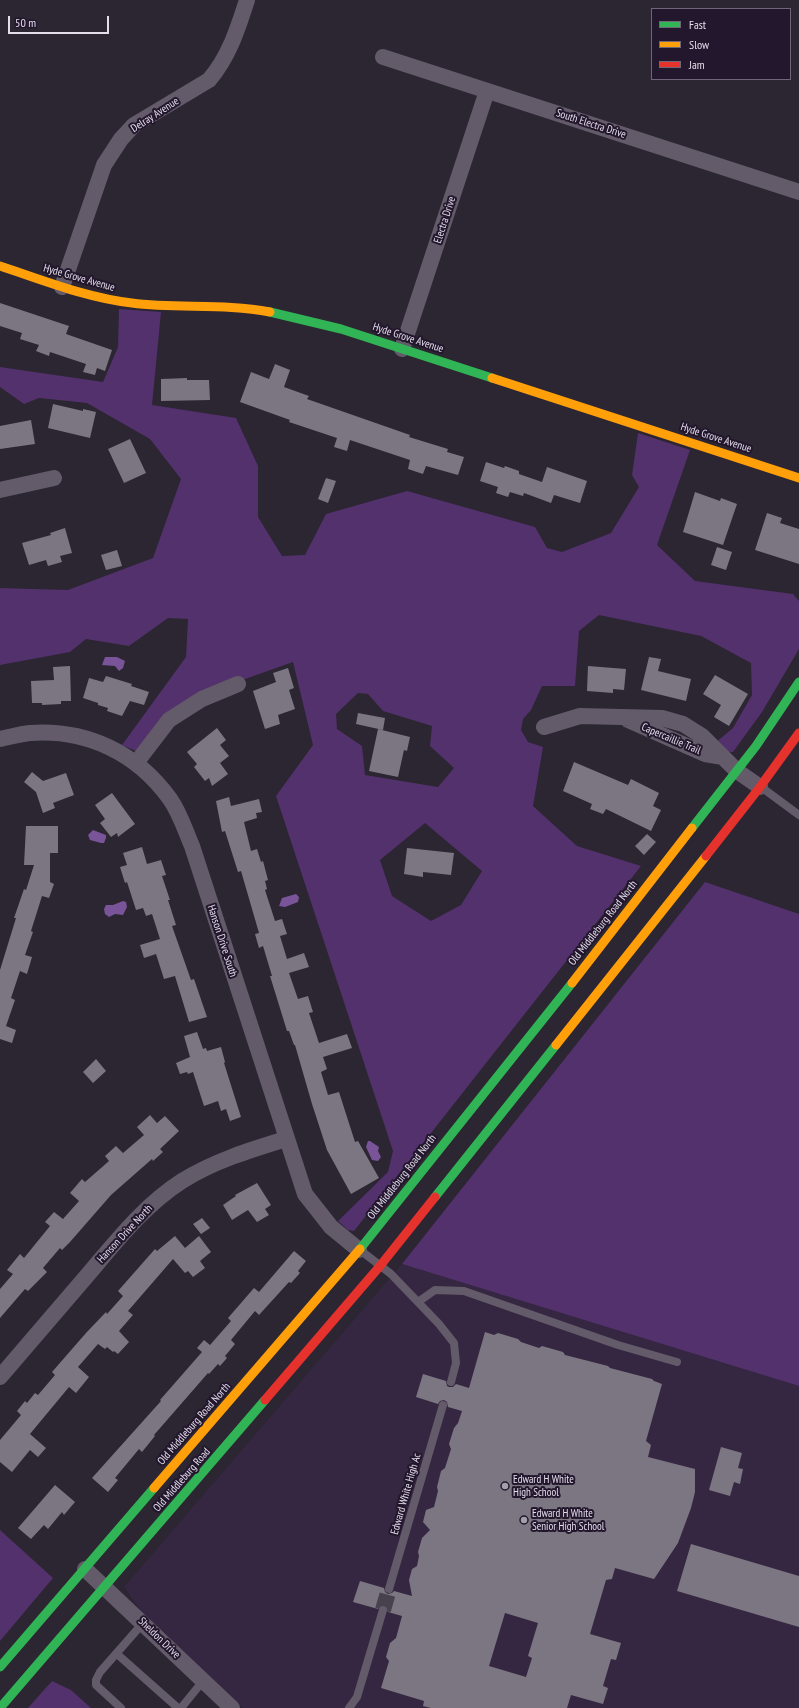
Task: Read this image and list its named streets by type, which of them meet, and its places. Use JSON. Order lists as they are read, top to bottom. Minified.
{"streets":{"main road":["Hyde Grove Avenue","Old Middleburg Road North","Old Middleburg Road"],"street":["Delray Avenue","South Electra Drive","Electra Drive","Capercaillie Trail","Hanson Drive South","Hanson Drive North","Sheldon Drive"],"lane":["Edward White High Ac"]},"crossings":[["Delray Avenue","Hyde Grove Avenue"],["South Electra Drive","Electra Drive"],["Electra Drive","Hyde Grove Avenue"],["Capercaillie Trail","Old Middleburg Road North"],["Old Middleburg Road North","Hanson Drive South"],["Old Middleburg Road North","Sheldon Drive"],["Hanson Drive South","Hanson Drive North"],["Old Middleburg Road","Sheldon Drive"]],"places":["Edward H White High School","Edward H White Senior High School"],"legend":["Fast","Slow","Jam"],"scale_bar":"50 m"}
